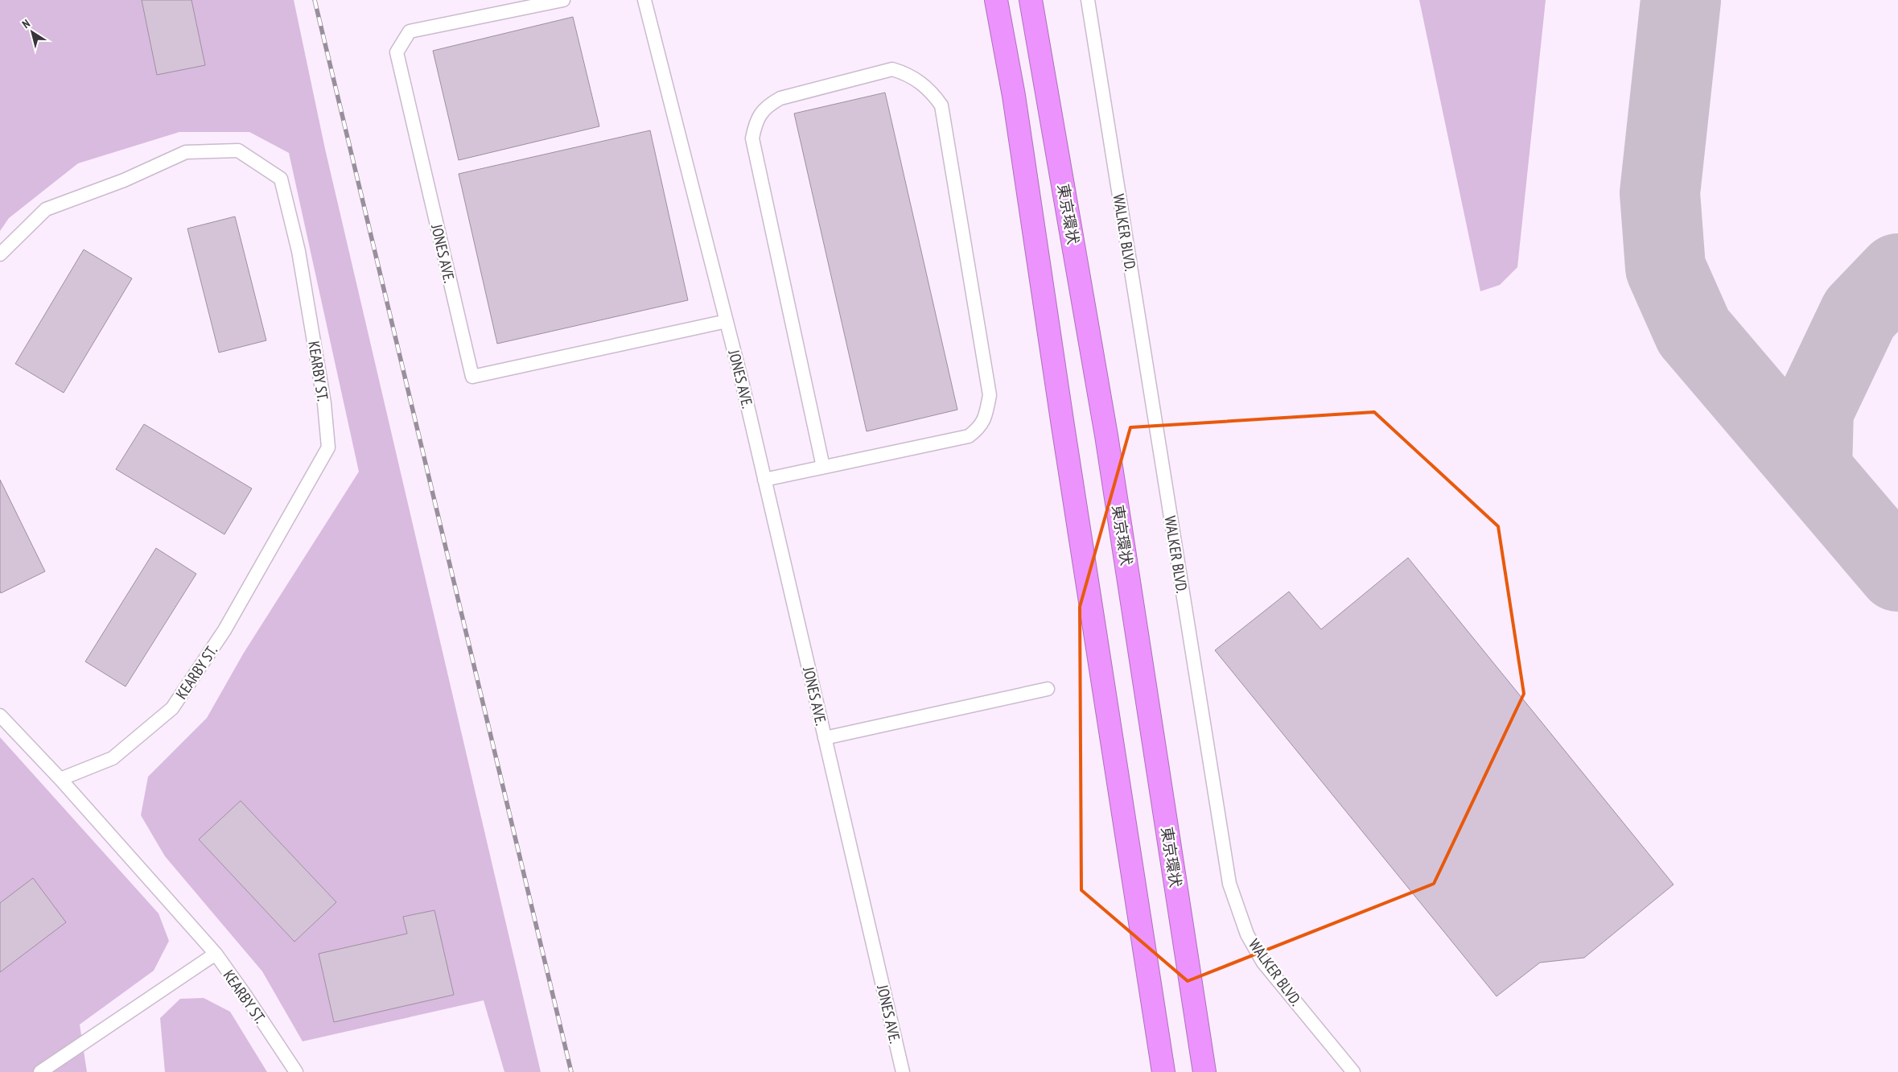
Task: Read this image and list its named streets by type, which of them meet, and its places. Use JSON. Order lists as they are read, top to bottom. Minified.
{"streets":{"highway":["東京環状"],"lane":["WALKER BLVD.","JONES AVE.","KEARBY ST."]},"north":"top left"}
